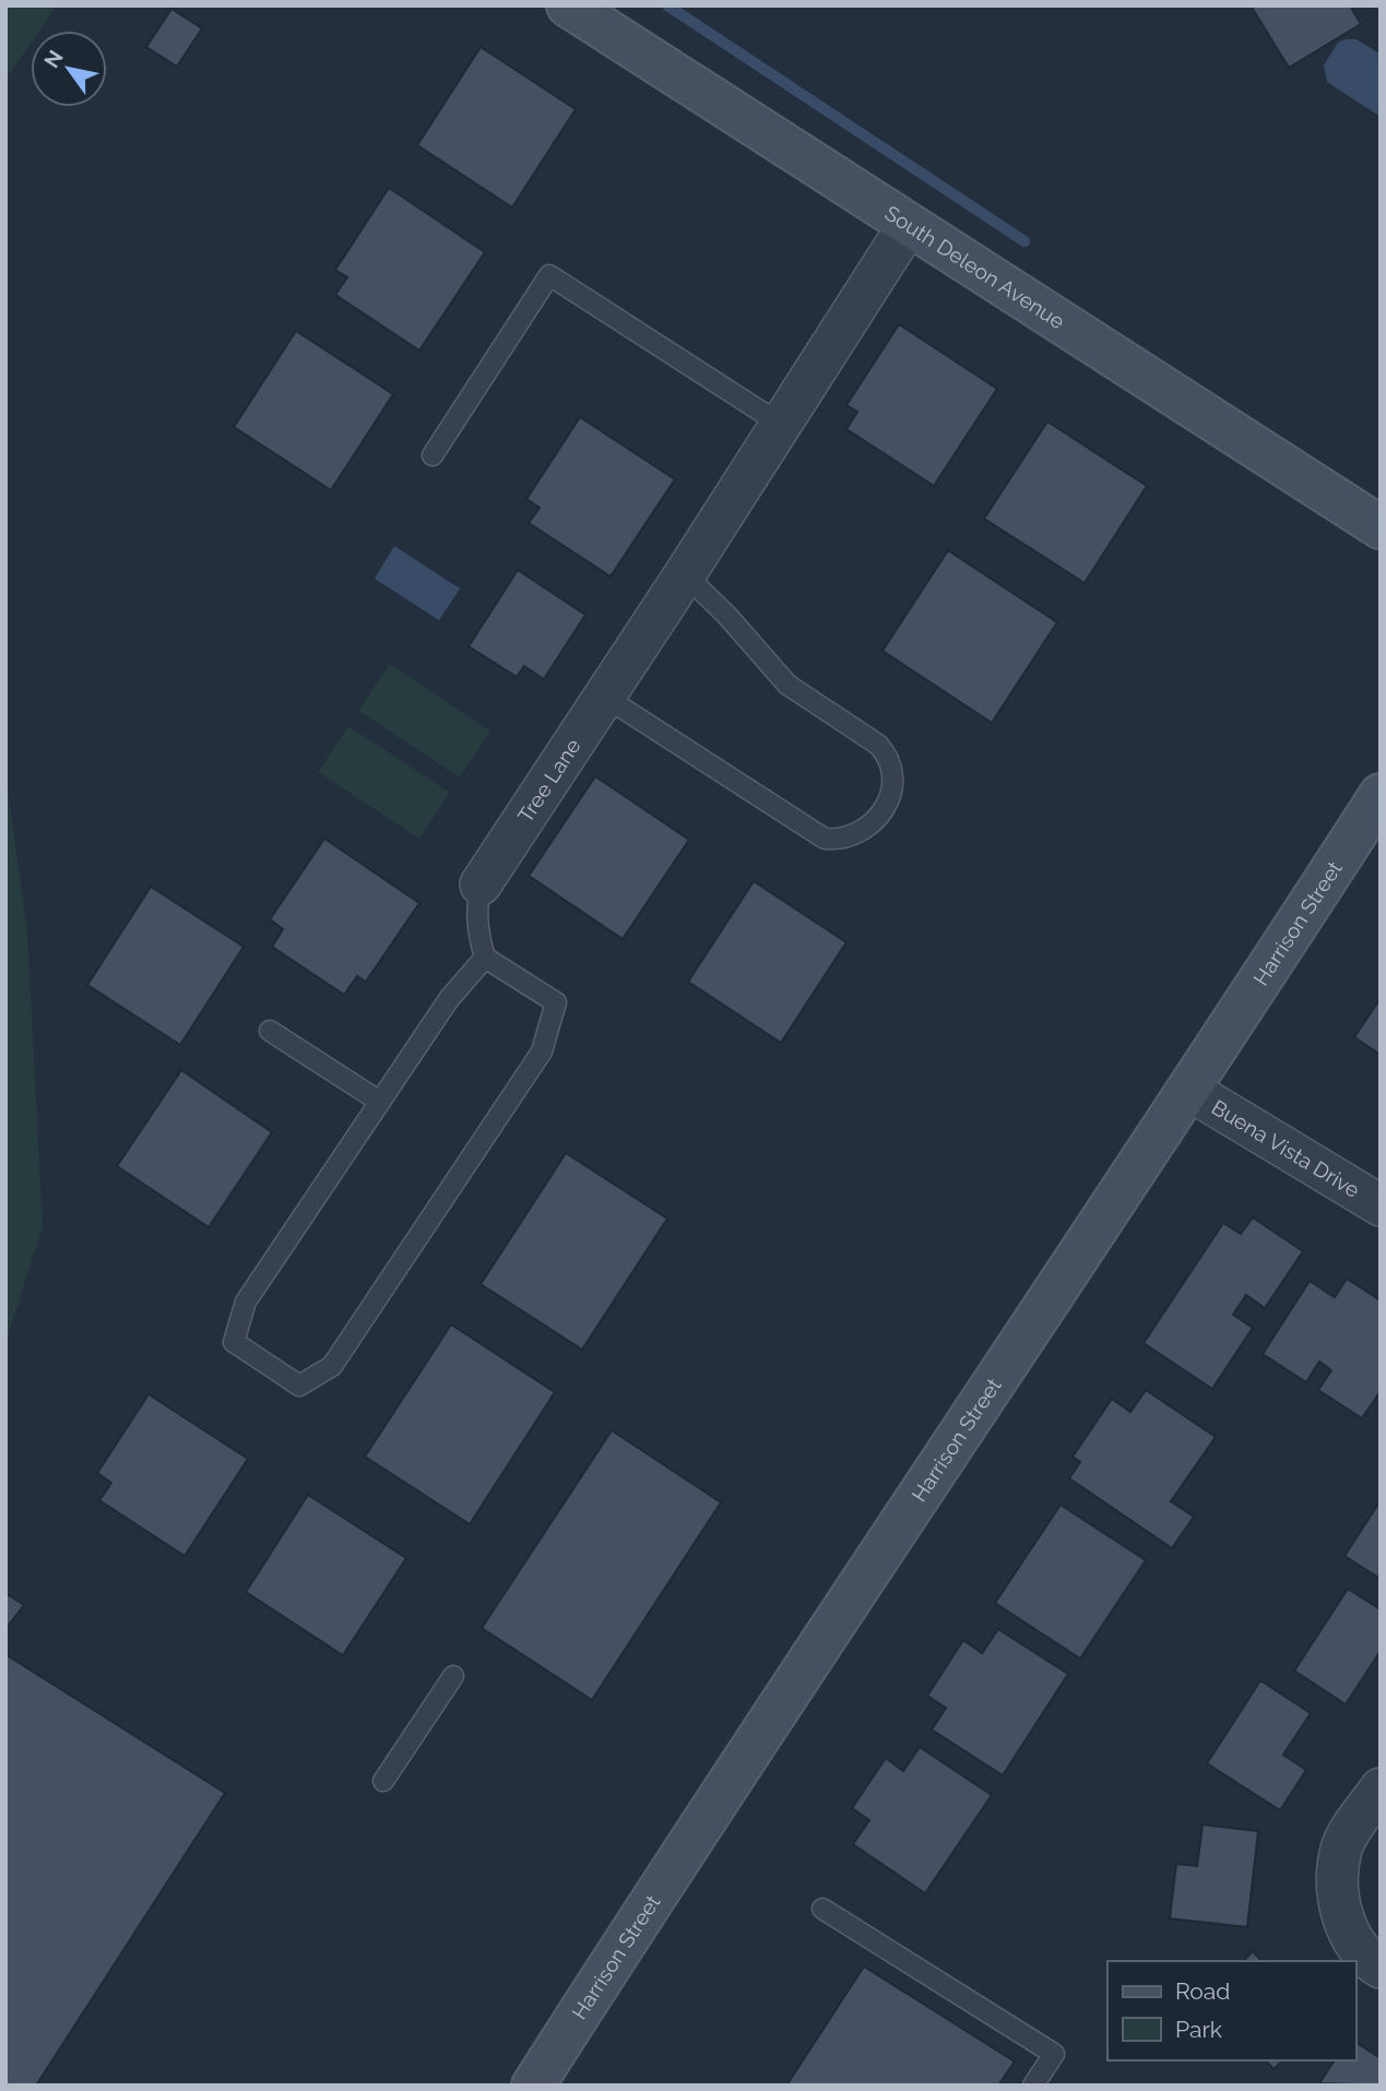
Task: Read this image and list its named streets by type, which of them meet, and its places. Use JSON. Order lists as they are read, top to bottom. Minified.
{"streets":{"street":["South Deleon Avenue","Tree Lane","Harrison Street","Buena Vista Drive"]},"crossings":[["South Deleon Avenue","Tree Lane"],["Harrison Street","Buena Vista Drive"]],"legend":["Road","Park"],"north":"top left"}
